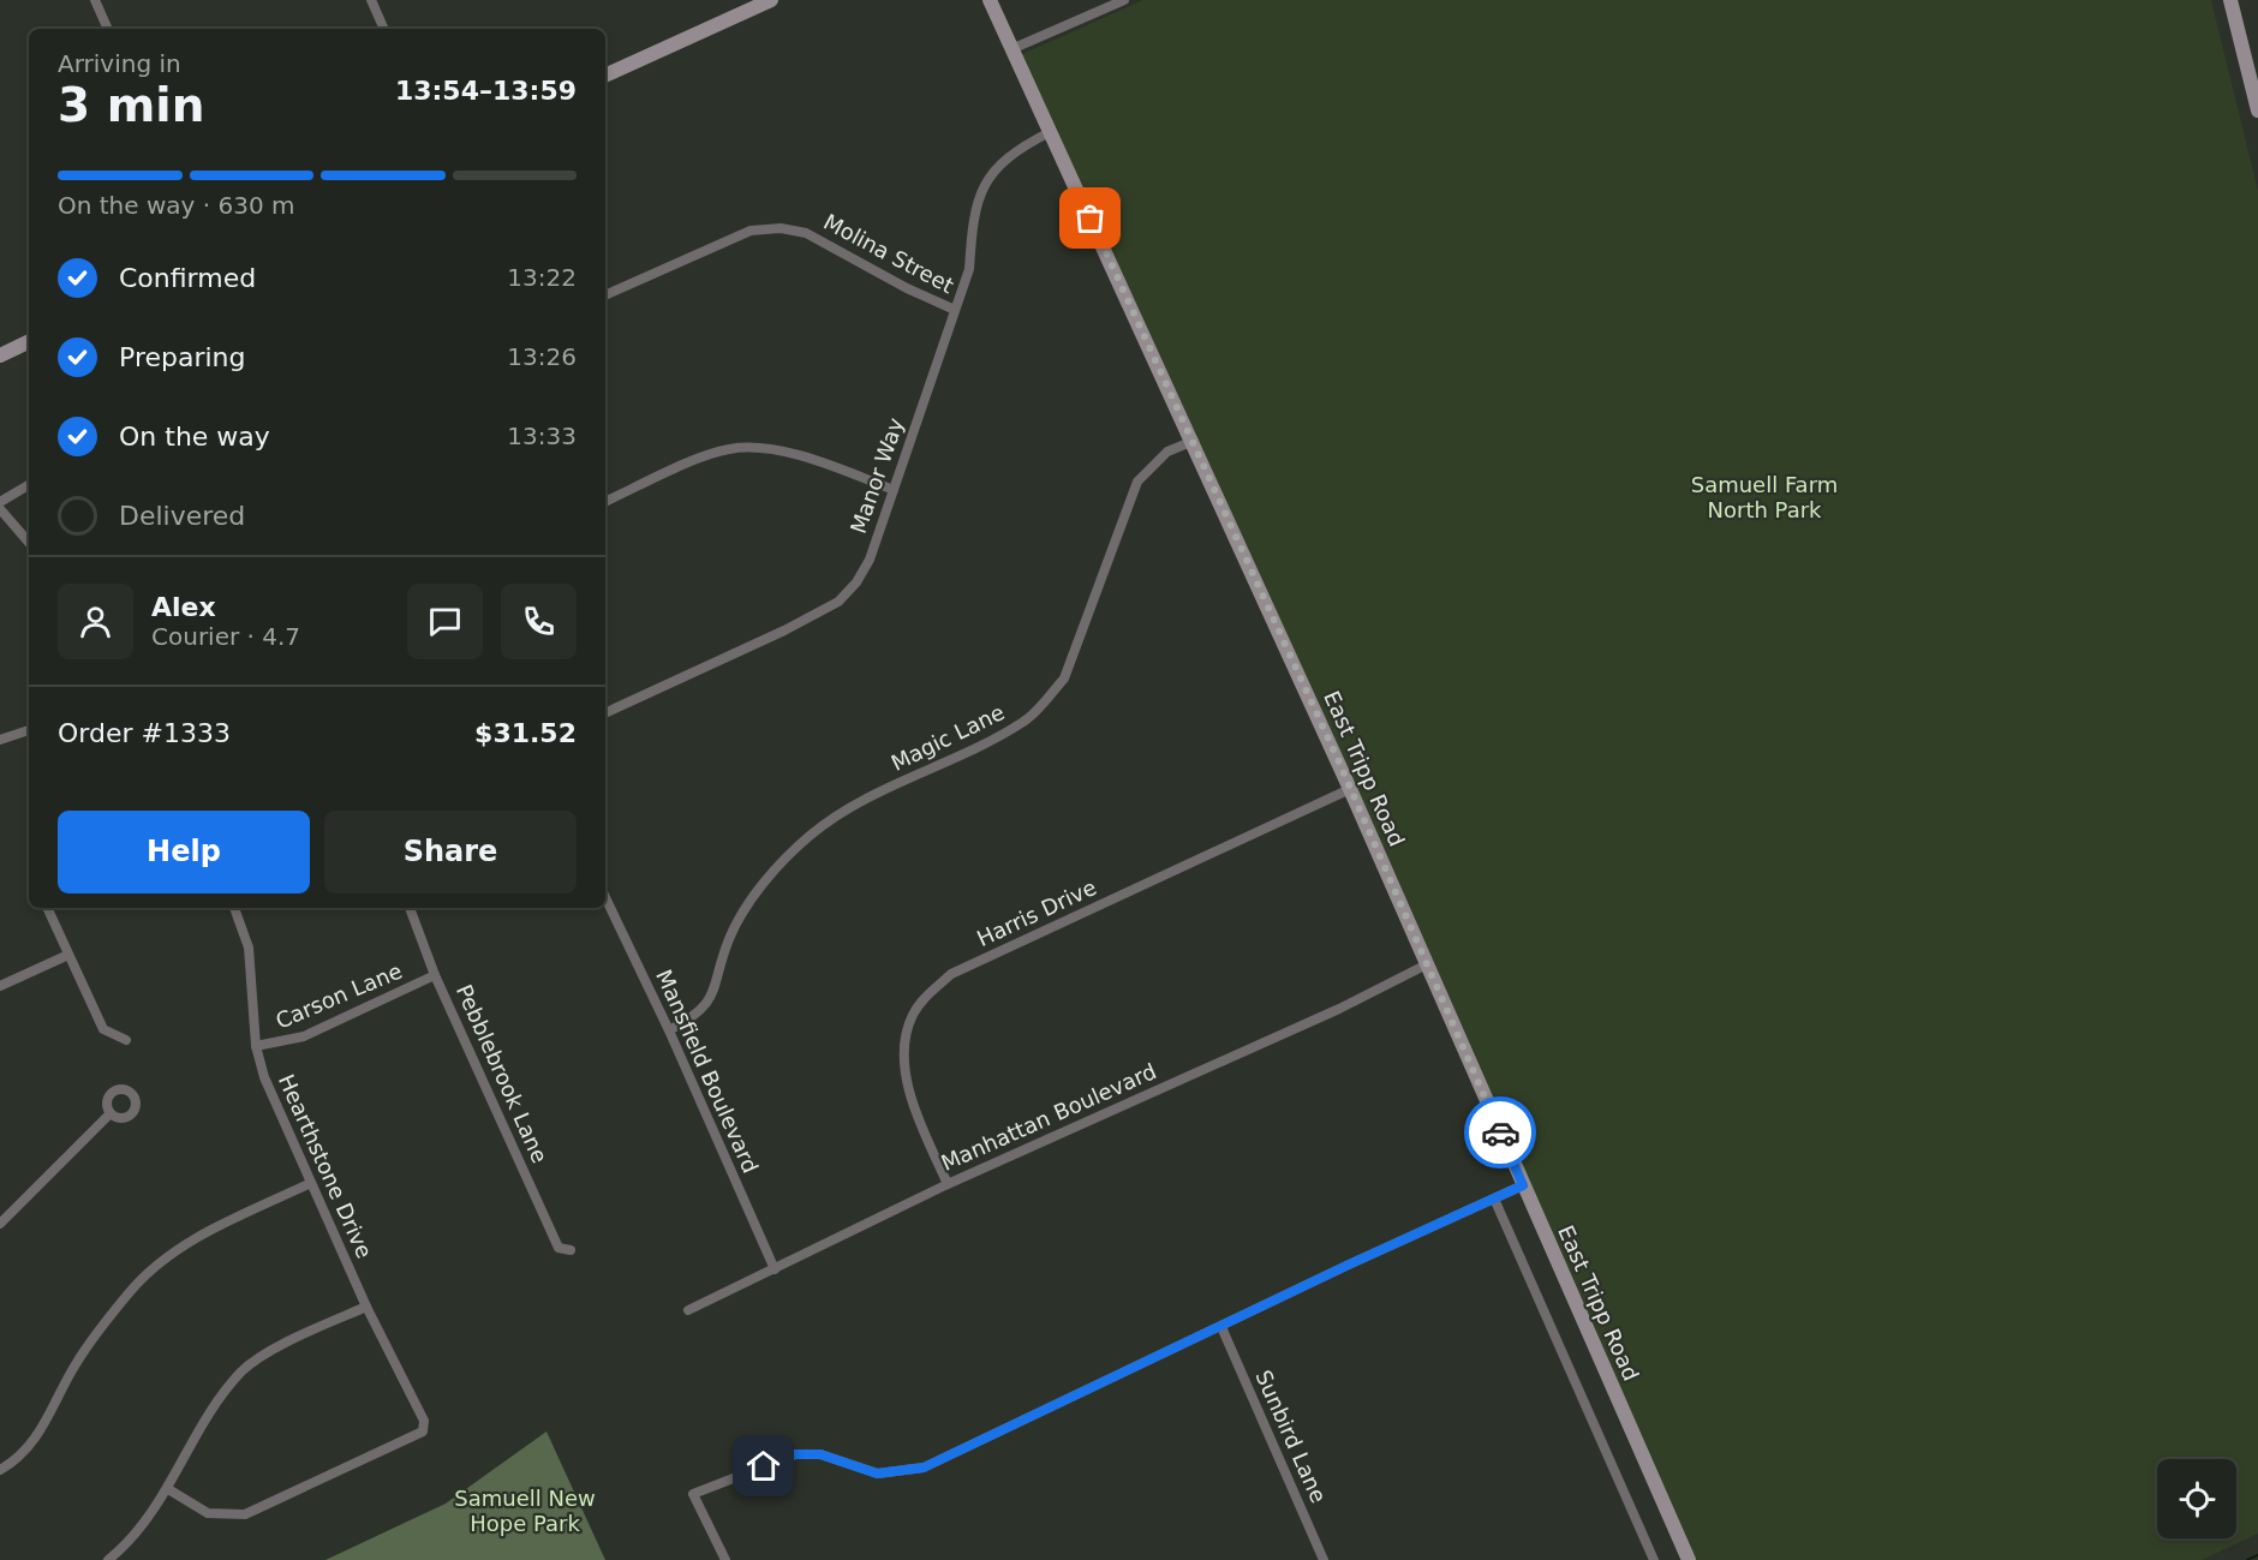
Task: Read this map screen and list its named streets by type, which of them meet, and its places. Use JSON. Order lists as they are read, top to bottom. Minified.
{"streets":{"street":["Molina Street","Manor Way","Magic Lane","East Tripp Road","Harris Drive","Carson Lane","Mansfield Boulevard","Pebblebrook Lane","Manhattan Boulevard","Hearthstone Drive","Sunbird Lane"]},"crossings":[["Molina Street","Manor Way"],["Manor Way","East Tripp Road"],["Magic Lane","East Tripp Road"],["Magic Lane","Mansfield Boulevard"],["East Tripp Road","Harris Drive"],["East Tripp Road","Manhattan Boulevard"],["Harris Drive","Manhattan Boulevard"],["Carson Lane","Pebblebrook Lane"],["Carson Lane","Hearthstone Drive"],["Mansfield Boulevard","Manhattan Boulevard"]],"parks":["Samuell Farm North Park","Samuell New Hope Park"],"page":{"heading":["3 min","Arriving in","13:54–13:59"],"panel":["Alex","Courier · 4.7","Order #1333","$31.52"],"bar":"On the way · 630 m","list":[["Confirmed","13:22"],["Preparing","13:26"],["On the way","13:33"],"Delivered"],"buttons":["Help","Share"]}}
